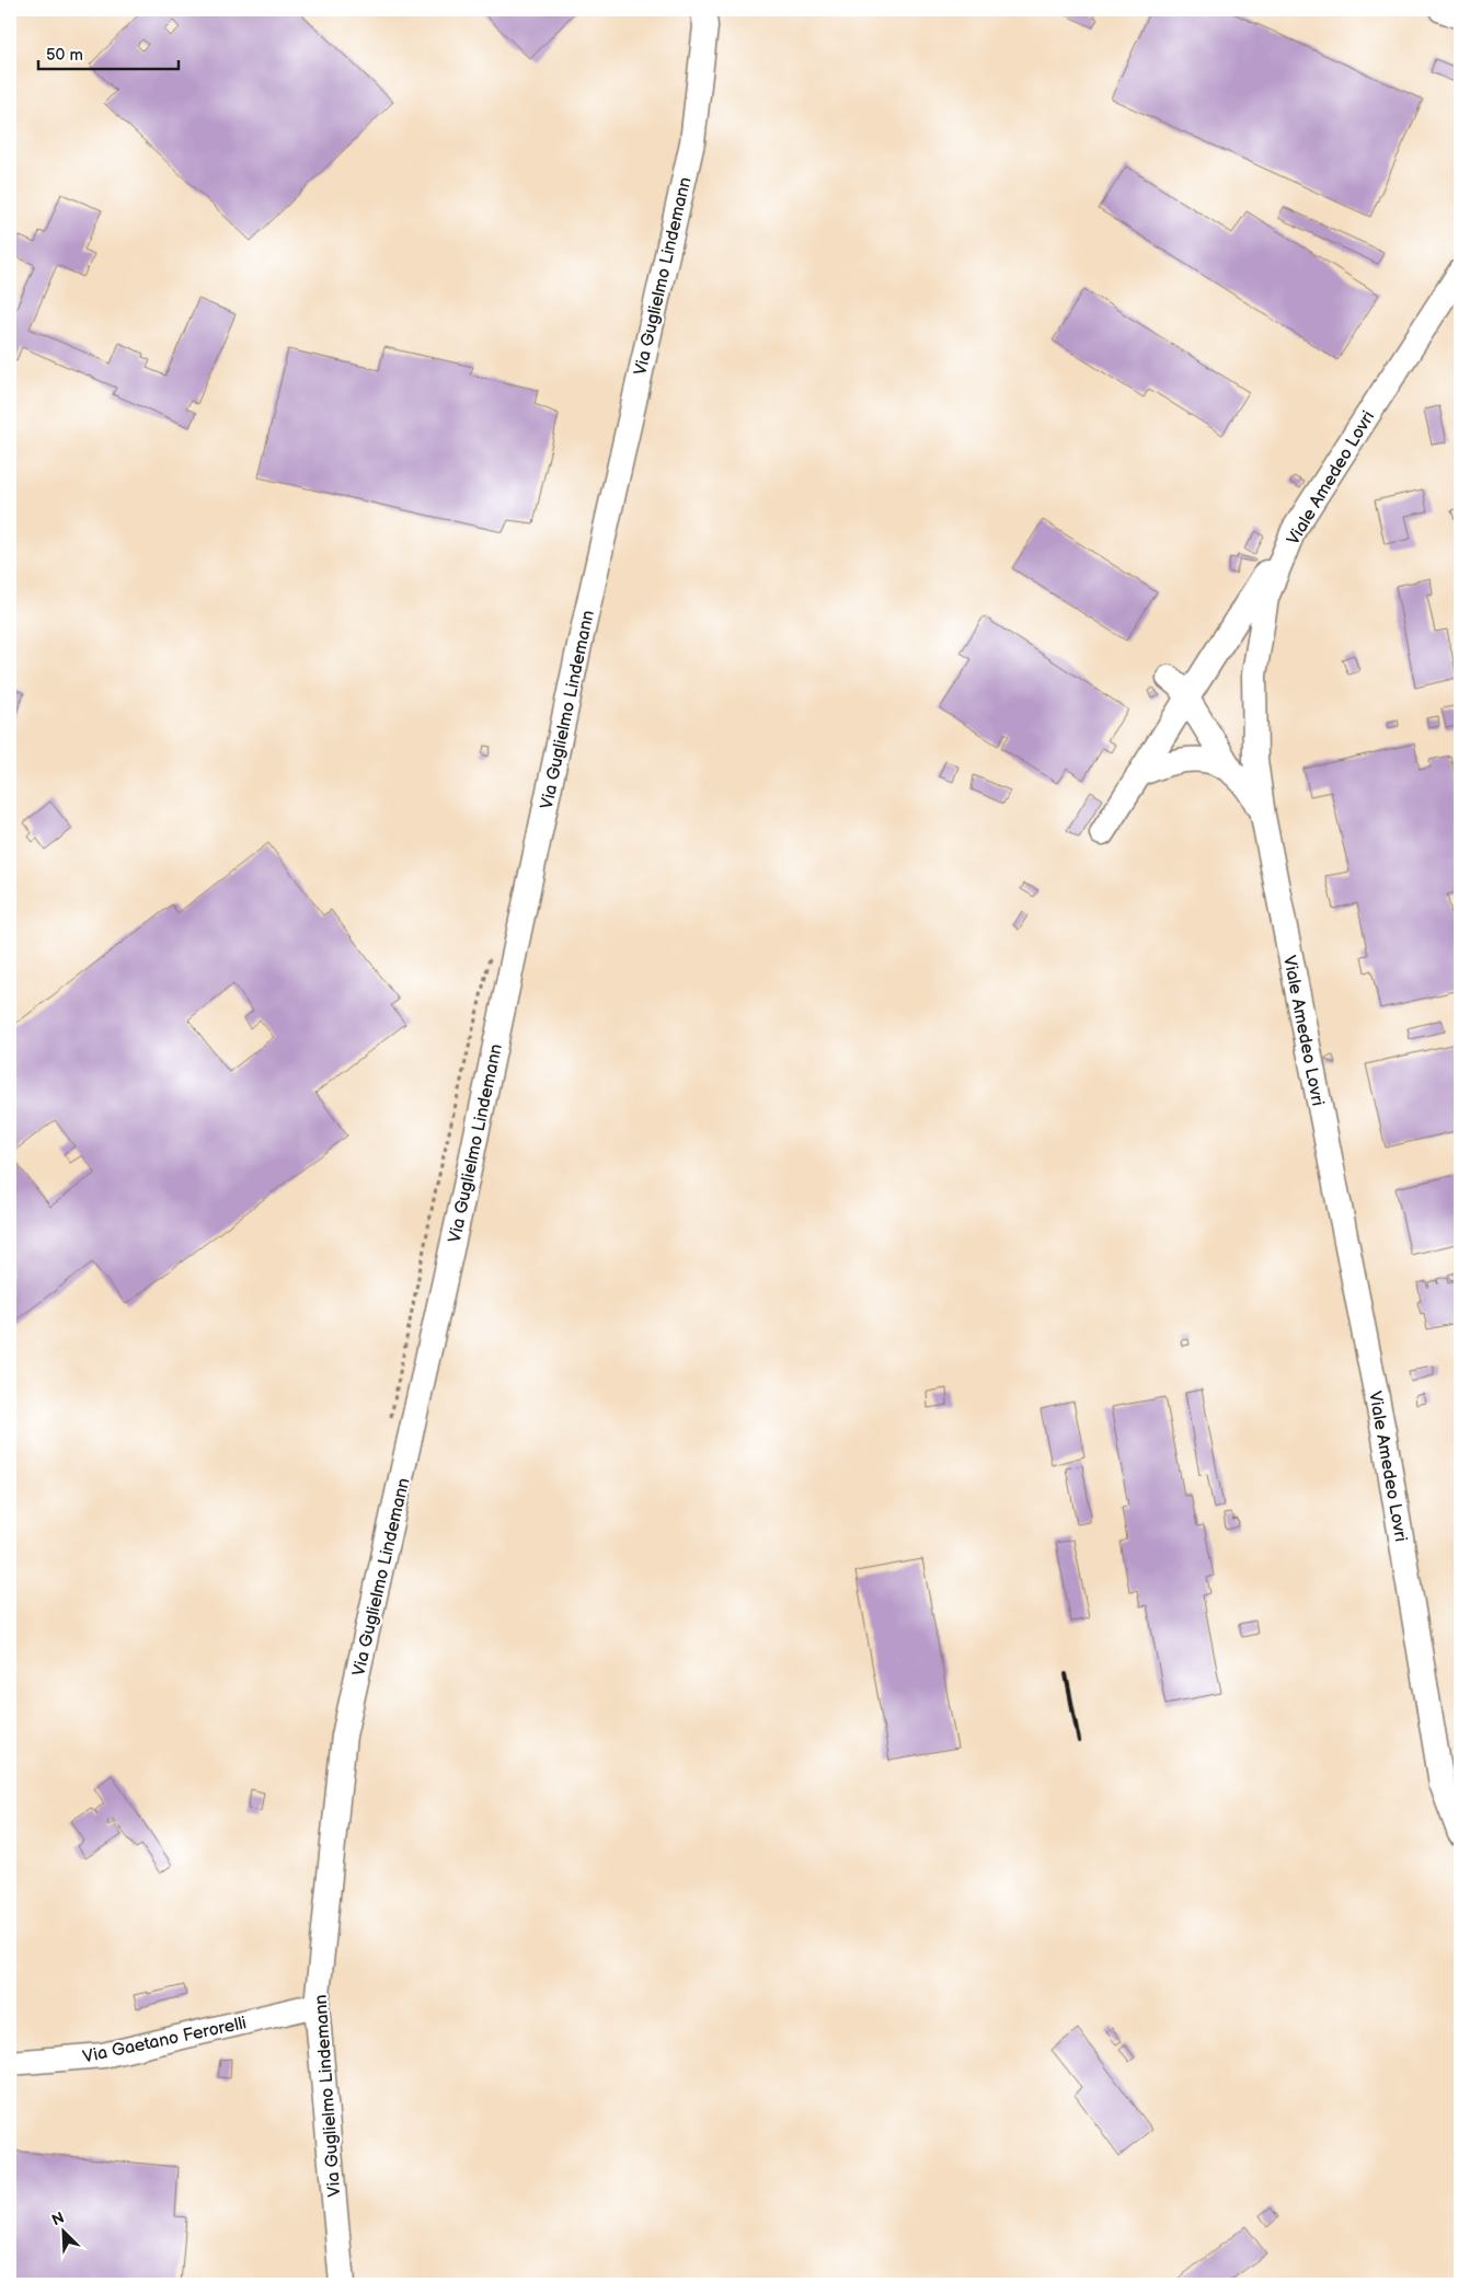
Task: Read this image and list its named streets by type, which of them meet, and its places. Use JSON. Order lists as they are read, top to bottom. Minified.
{"streets":{"street":["Via Guglielmo Lindemann","Viale Amedeo Lovri","Via Gaetano Ferorelli"]},"crossings":[["Via Guglielmo Lindemann","Via Gaetano Ferorelli"]],"scale_bar":"50 m","north":"top left"}
